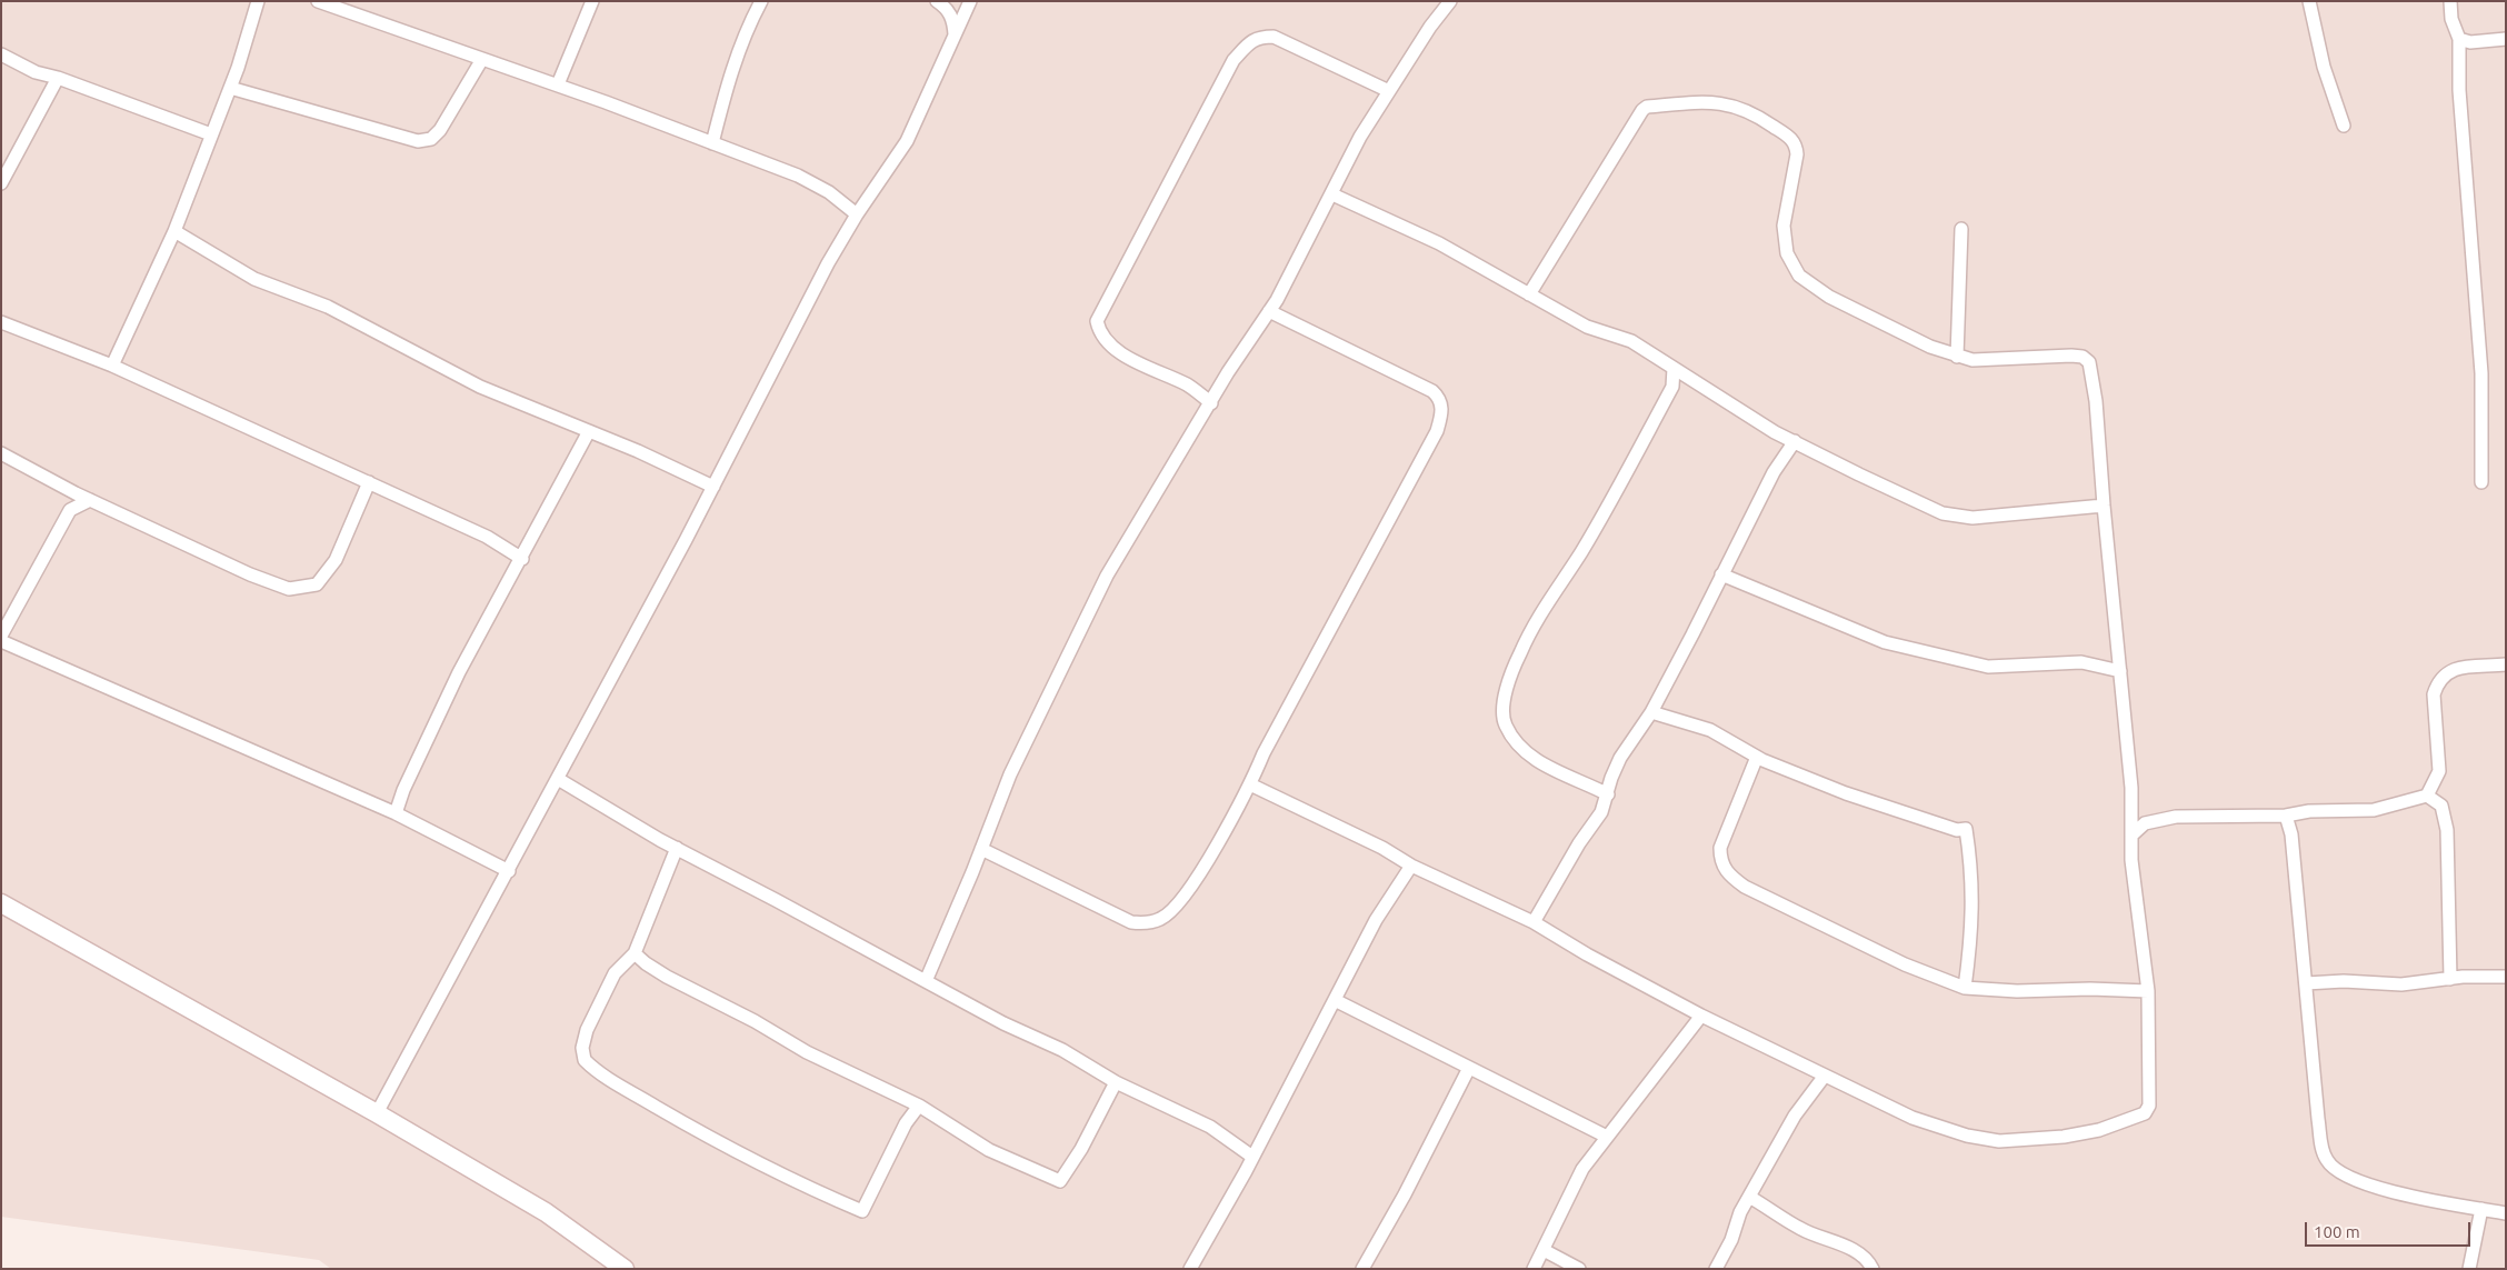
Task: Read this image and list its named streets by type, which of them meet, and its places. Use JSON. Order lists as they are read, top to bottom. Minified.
{"scale_bar":"100 m"}
